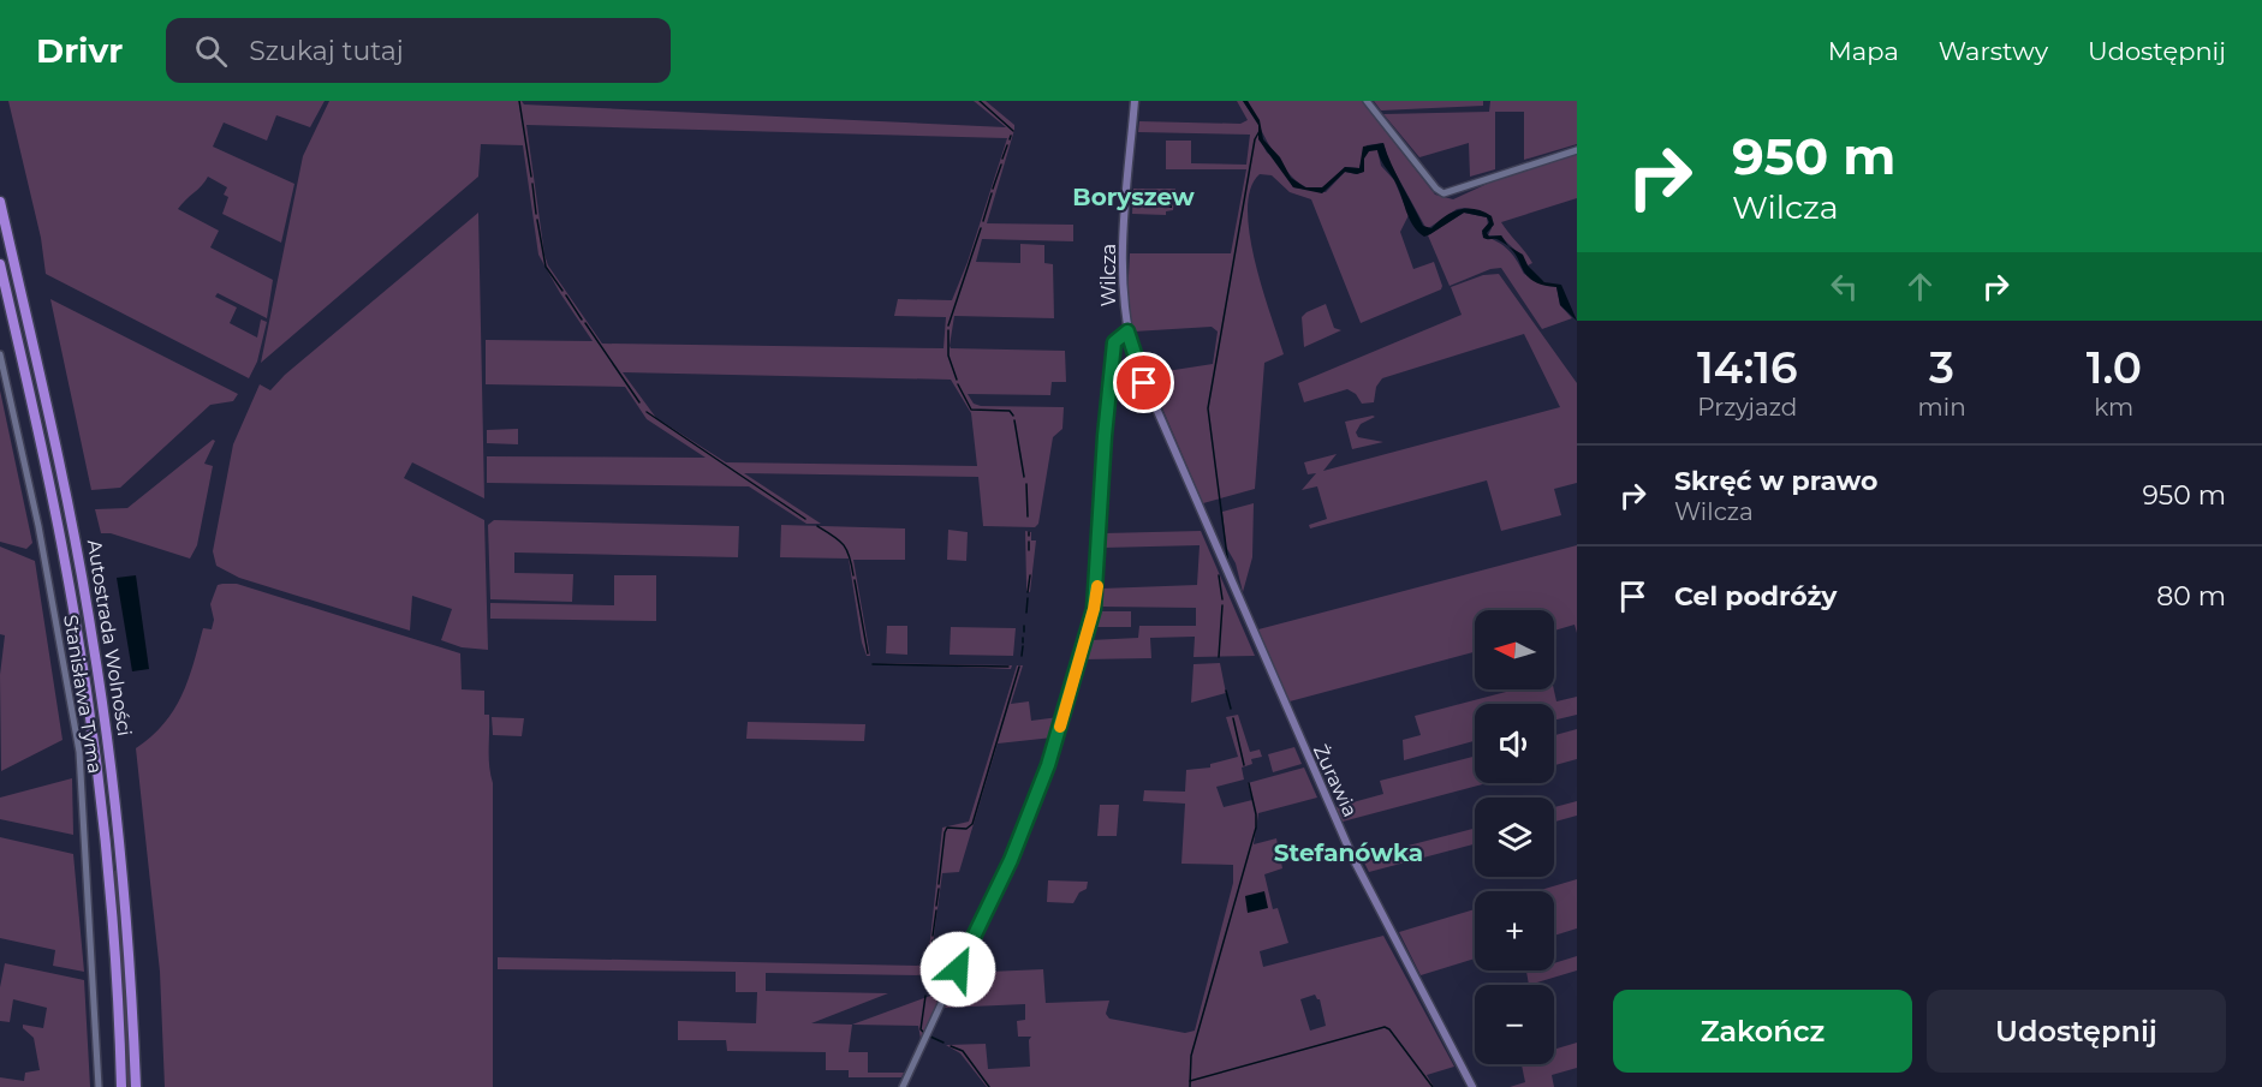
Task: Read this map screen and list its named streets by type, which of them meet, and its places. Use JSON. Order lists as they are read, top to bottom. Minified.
{"streets":{"highway":["Autostrada Wolności"],"main road":["Wilcza","Żurawia"],"street":["Stanisława Tyma"]},"crossings":[["Wilcza","Żurawia"]],"districts":["Boryszew","Stefanówka"],"north":"left","page":{"header":"Drivr","search":"Szukaj tutaj","nav":["Mapa","Warstwy","Udostępnij"],"turn":["950 m","Wilcza"],"eta":["14:16","Przyjazd","3","min","1.0","km"],"list":[{"name":"Skręć w prawo","note":"Wilcza","value":"950 m"},{"name":"Cel podróży","value":"80 m"}],"map_buttons":["+","−"],"buttons":["Zakończ","Udostępnij"]}}
